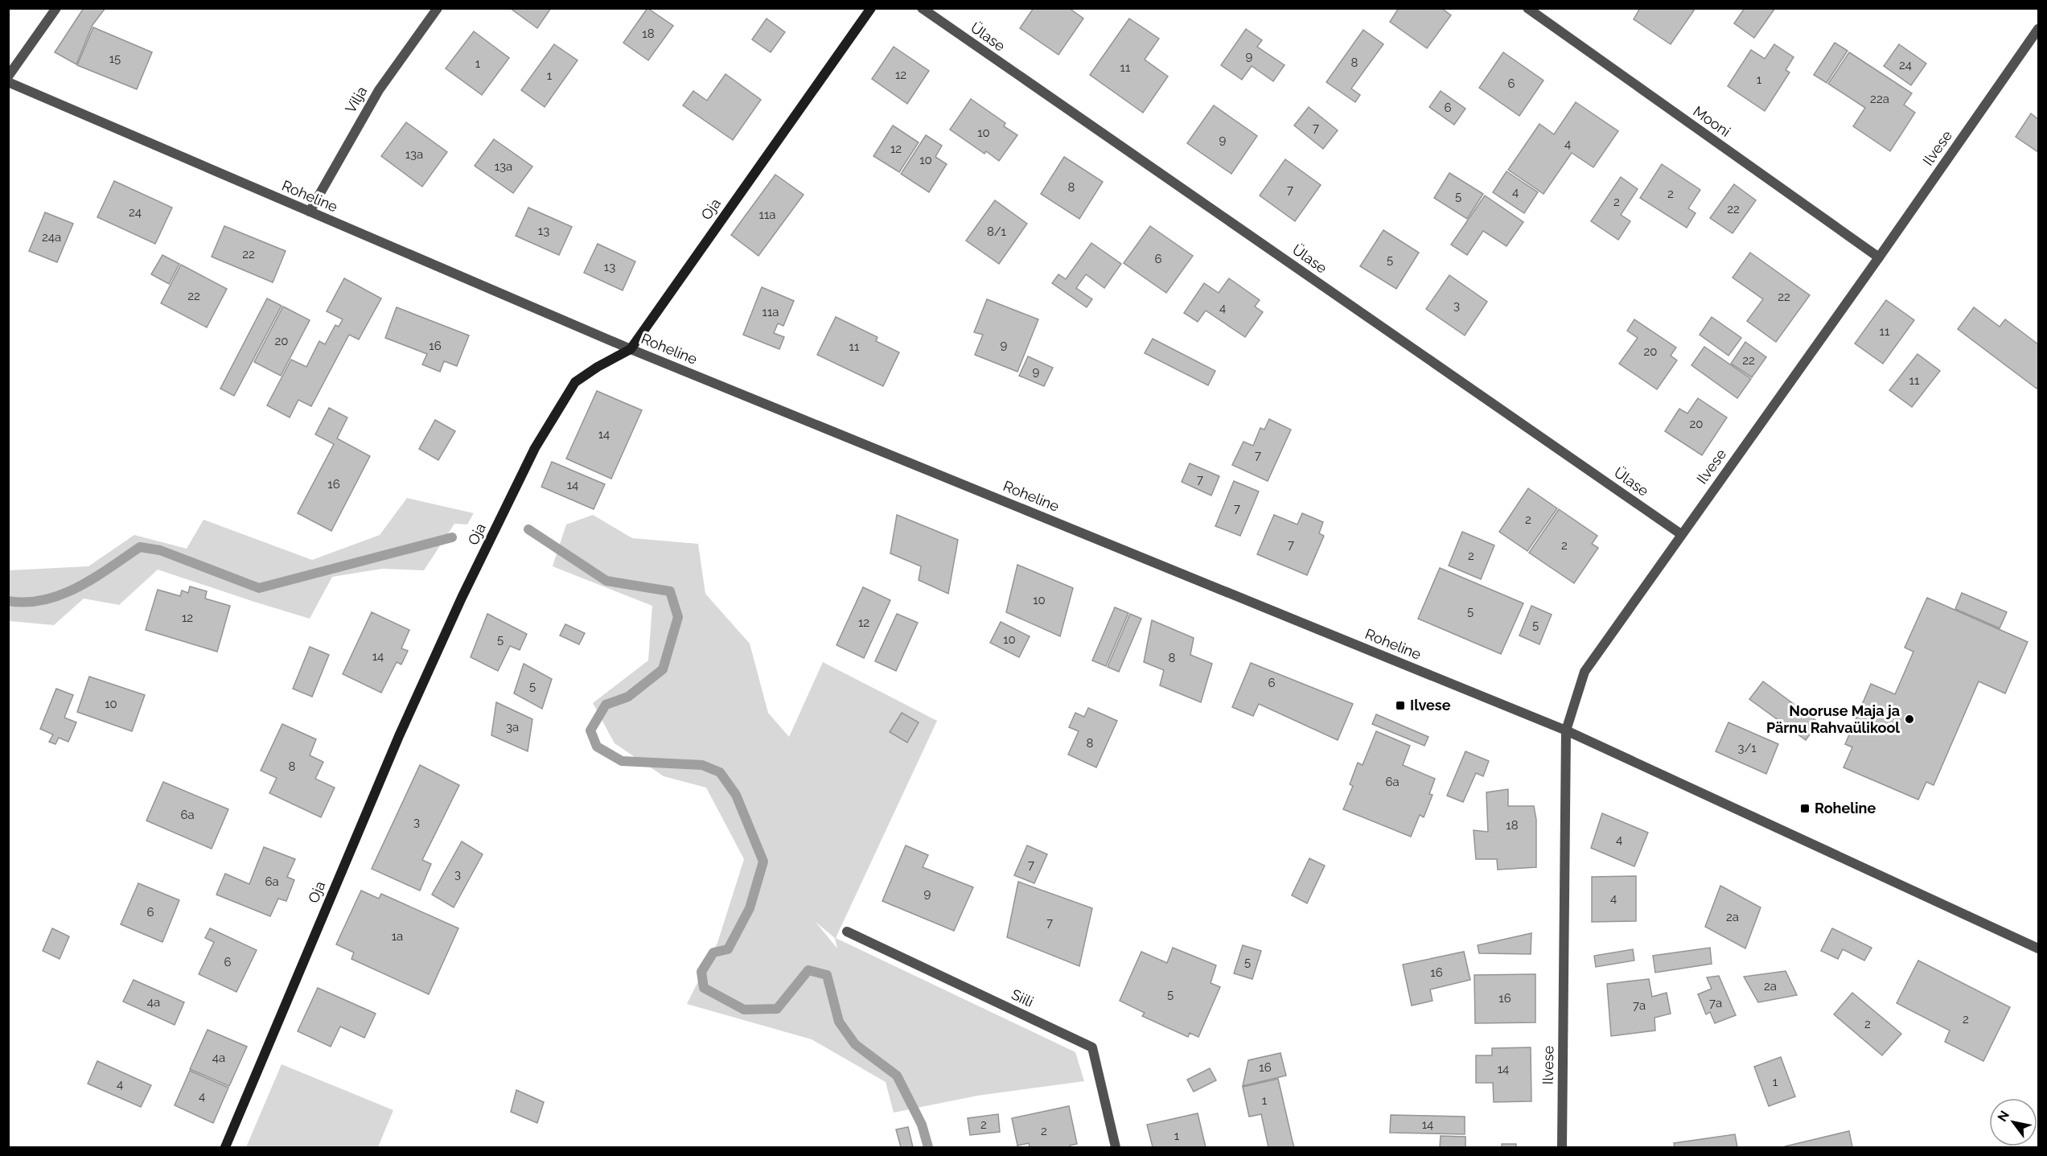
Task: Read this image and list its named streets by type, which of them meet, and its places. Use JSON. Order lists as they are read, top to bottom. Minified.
{"streets":{"street":["Ülase","Vilja","Mooni","Ilvese","Roheline","Oja","Siili"]},"crossings":[["Ülase","Ilvese"],["Vilja","Roheline"],["Mooni","Ilvese"],["Ilvese","Roheline"],["Roheline","Oja"]],"places":{"transit":["Ilvese","Roheline"],"other":["Nooruse Maja ja Pärnu Rahvaülikool"]},"house_numbers":["18","9","15","8","1","24","11","12","1","1","6","22a","6","7","10","9","4","12","13a","10","13a","8","7","4","2","5","2","22","24","11a","13","8/1","24a","22","6","5","13","22","22","3","4","11a","11","20","9","16","11","20","22","9","11","20","14","7","7","16","14","7","2","7","2","2","10","5","12","12","5","5","10","14","8","6","5","10","3a","8","3/1","8","6a","6a","3","18","4","7","3","6a","9","4","6","2a","7","1a","6","5","16","2a","5","16","4a","7a","7a","2","2","4a","16","14","1","4","4","1","2","14","2","1"],"north":"top left"}
